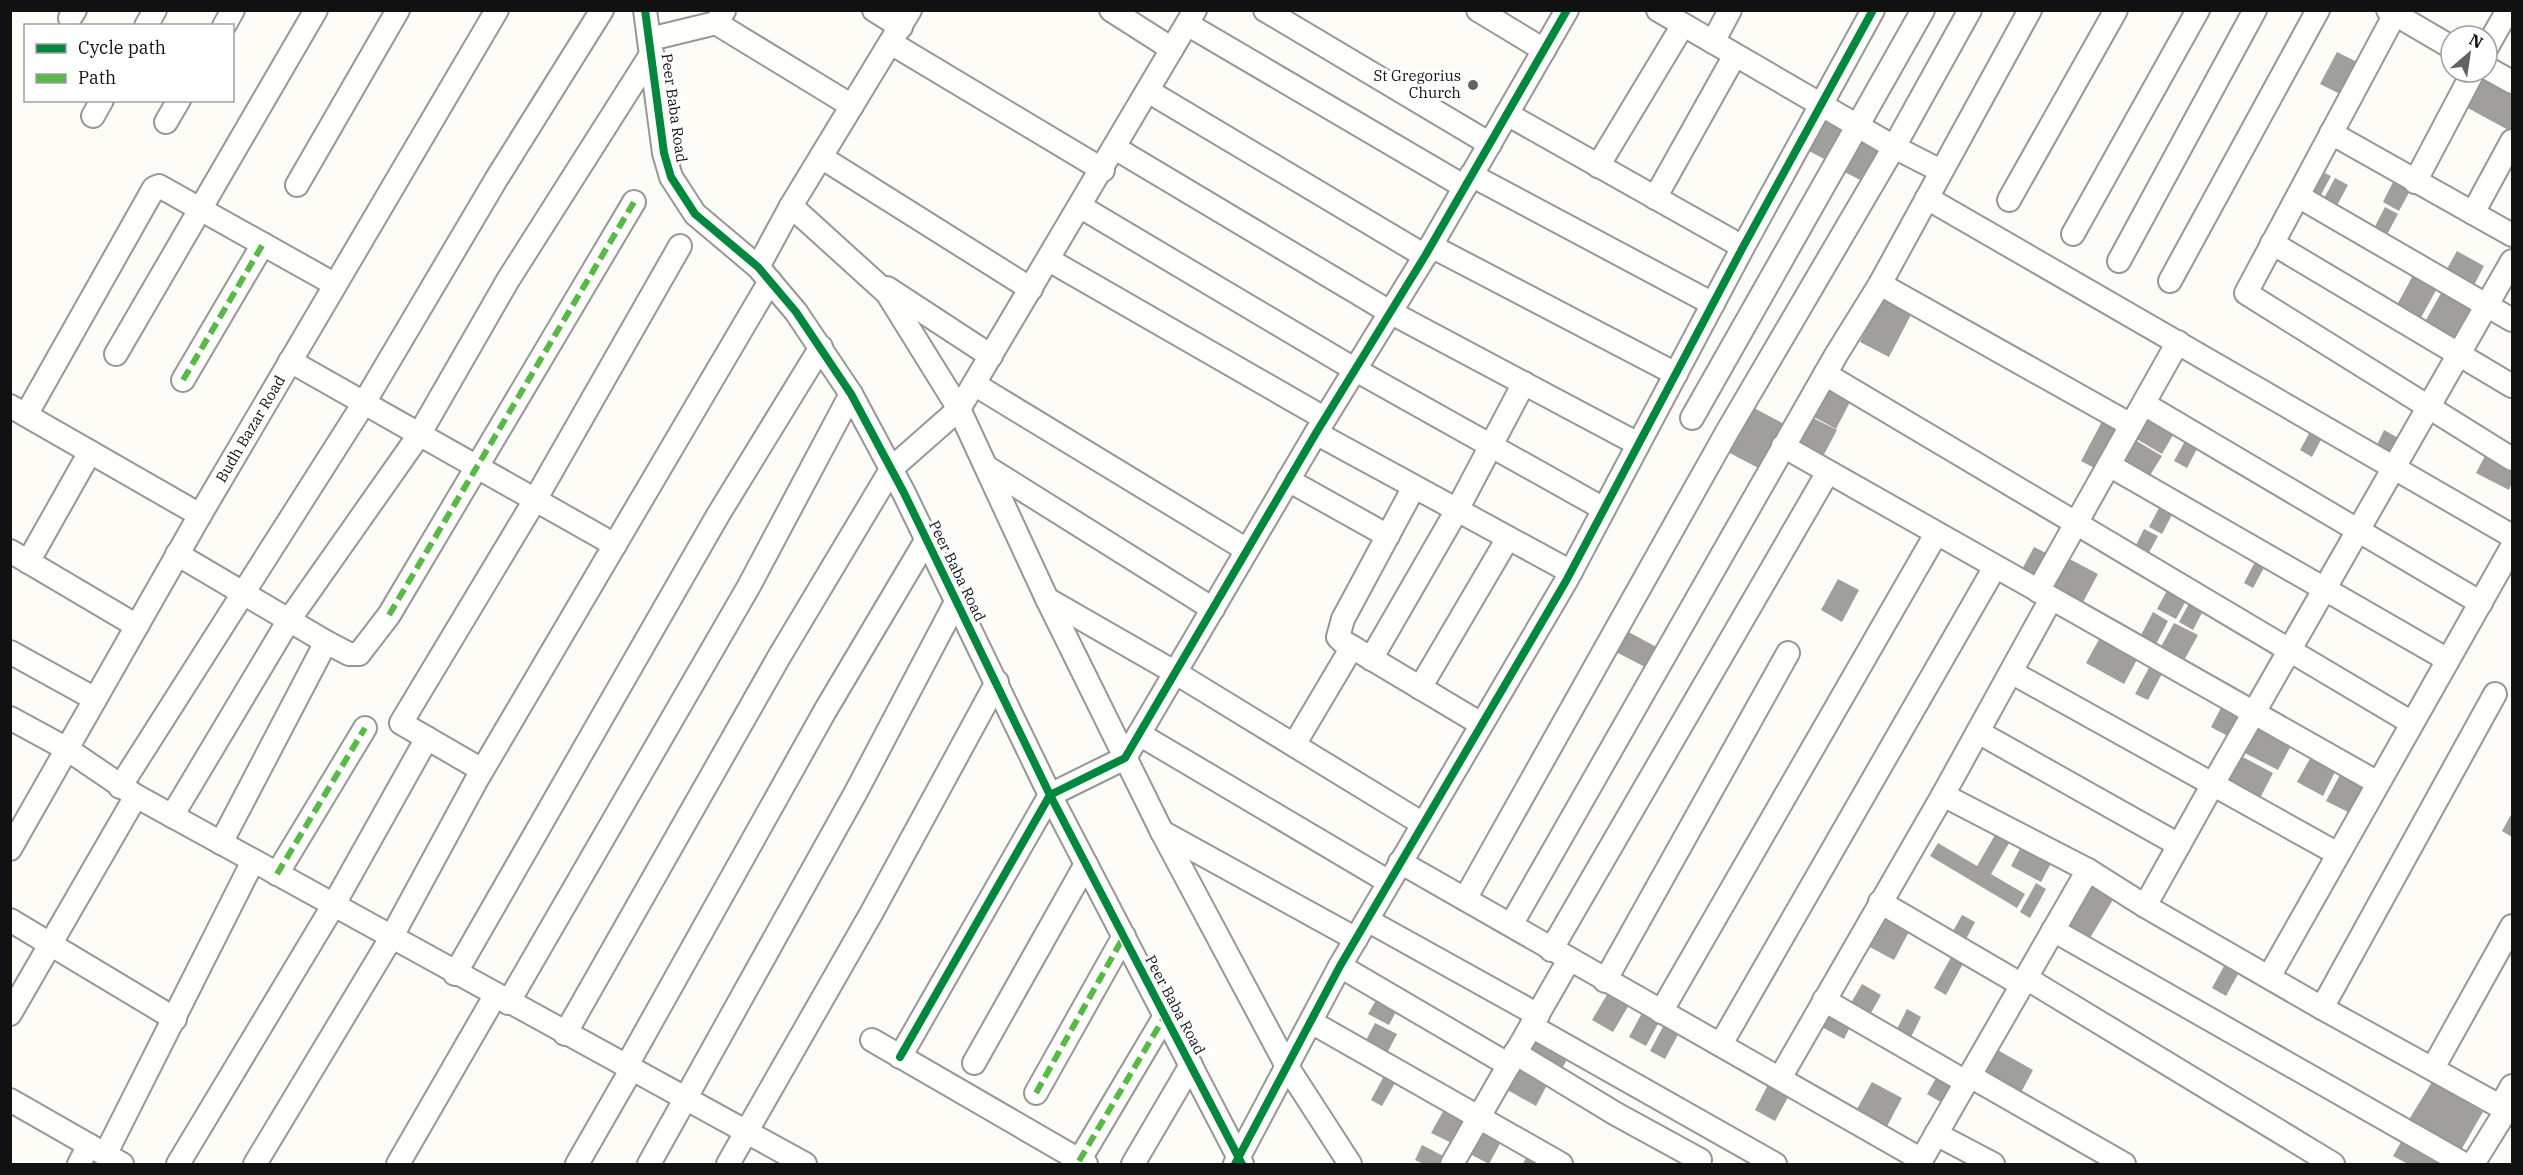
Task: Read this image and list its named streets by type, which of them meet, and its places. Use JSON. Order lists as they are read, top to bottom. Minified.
{"streets":{"street":["Peer Baba Road","Budh Bazar Road"]},"places":["St Gregorius Church"],"legend":["Cycle path","Path"],"north":"top right"}
